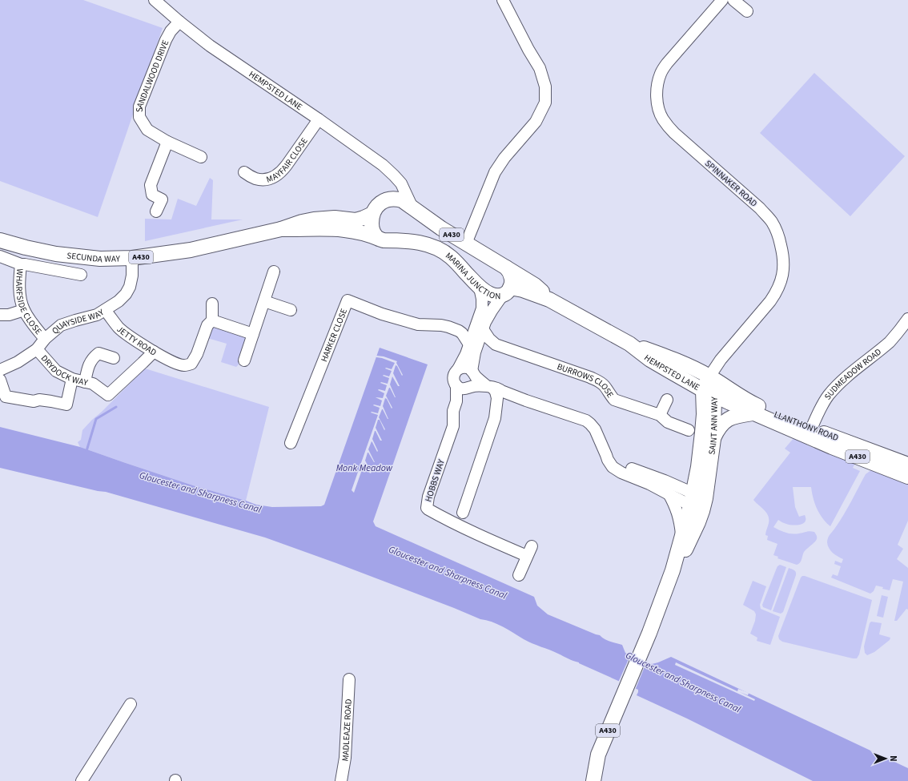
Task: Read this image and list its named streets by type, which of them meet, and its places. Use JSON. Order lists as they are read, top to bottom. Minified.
{"streets":{"main road":["HEMPSTED LANE","A430","SECUNDA WAY","MARINA JUNCTION","SAINT ANN WAY","LLANTHONY ROAD"],"street":["SANDALWOOD DRIVE","MAYFAIR CLOSE","SPINNAKER ROAD","WHARFSIDE CLOSE","QUAYSIDE WAY","HARKER CLOSE","JETTY ROAD","DRYDOCK WAY","SUDMEADOW ROAD","BURROWS CLOSE","HOBBS WAY","MADLEAZE ROAD"]},"crossings":[["SANDALWOOD DRIVE","HEMPSTED LANE"],["HEMPSTED LANE","MAYFAIR CLOSE"],["HEMPSTED LANE","SPINNAKER ROAD"],["HEMPSTED LANE","A430"],["HEMPSTED LANE","MARINA JUNCTION"],["HEMPSTED LANE","SAINT ANN WAY"],["HEMPSTED LANE","LLANTHONY ROAD"],["SPINNAKER ROAD","SAINT ANN WAY"],["SPINNAKER ROAD","LLANTHONY ROAD"],["A430","SECUNDA WAY"],["A430","MARINA JUNCTION"],["SECUNDA WAY","MARINA JUNCTION"],["SECUNDA WAY","QUAYSIDE WAY"],["WHARFSIDE CLOSE","QUAYSIDE WAY"],["QUAYSIDE WAY","JETTY ROAD"],["QUAYSIDE WAY","DRYDOCK WAY"],["HARKER CLOSE","BURROWS CLOSE"],["JETTY ROAD","DRYDOCK WAY"],["SUDMEADOW ROAD","LLANTHONY ROAD"],["SAINT ANN WAY","LLANTHONY ROAD"]],"water":["Monk Meadow","Gloucester and Sharpness Canal"],"north":"right"}
